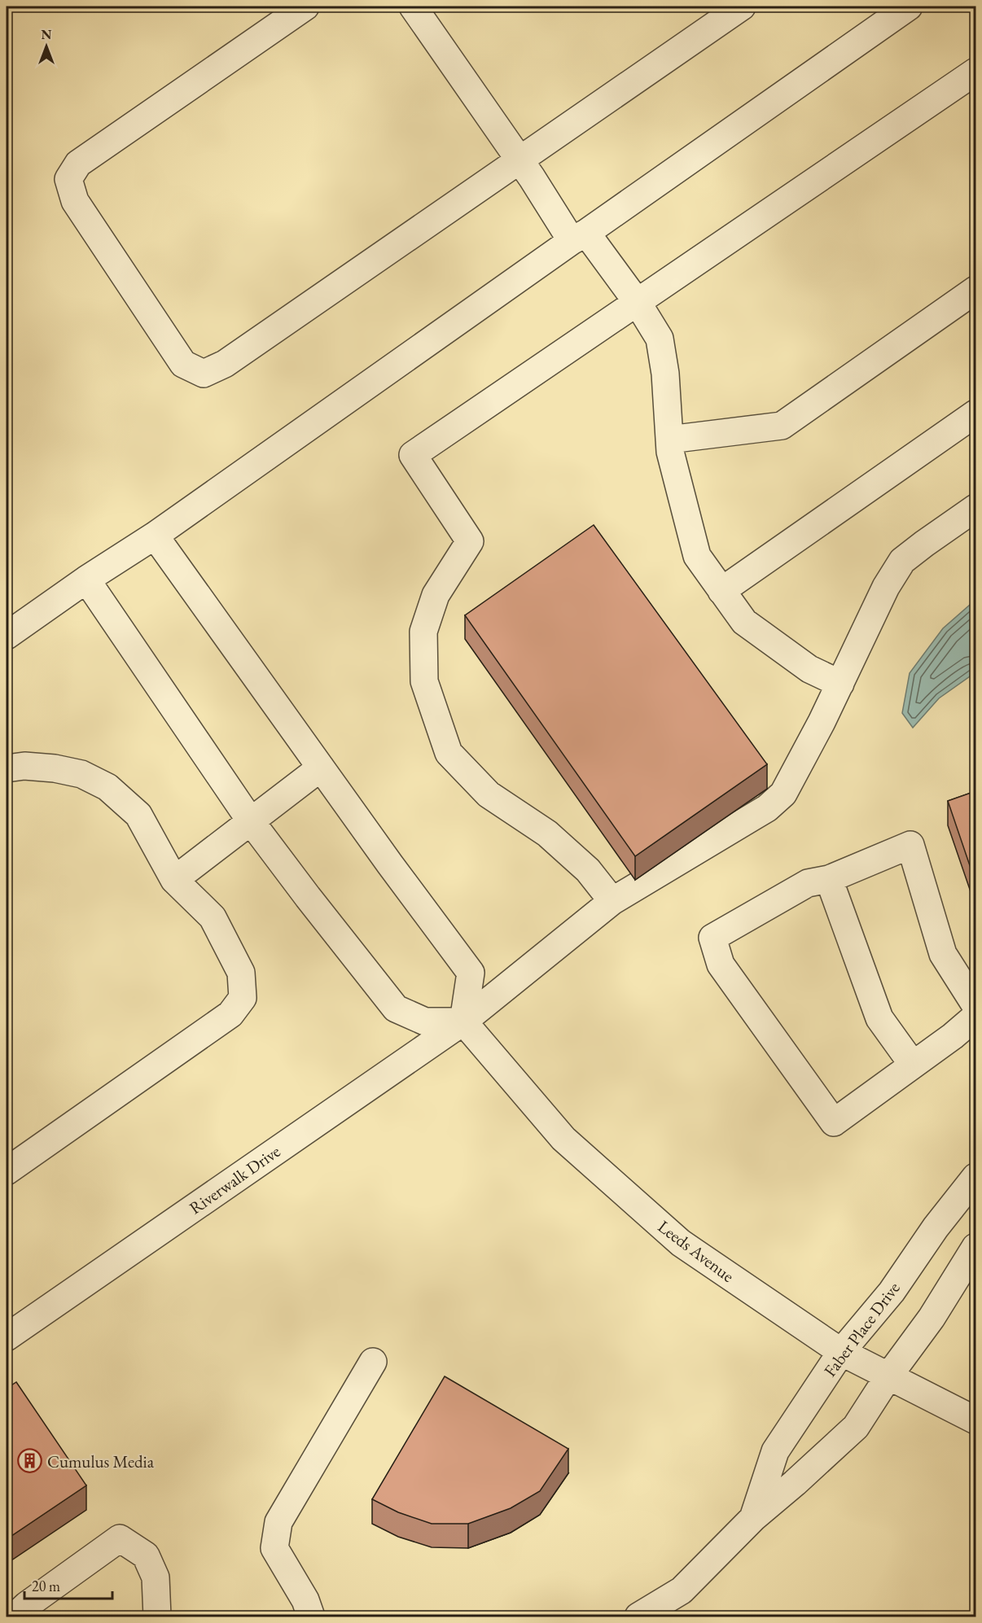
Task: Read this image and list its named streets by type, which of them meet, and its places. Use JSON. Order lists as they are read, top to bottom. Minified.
{"streets":{"street":["Riverwalk Drive","Leeds Avenue","Faber Place Drive"]},"crossings":[["Riverwalk Drive","Leeds Avenue"],["Leeds Avenue","Faber Place Drive"]],"places":{"building":["Cumulus Media"]},"scale_bar":"20 m","north":"top"}
